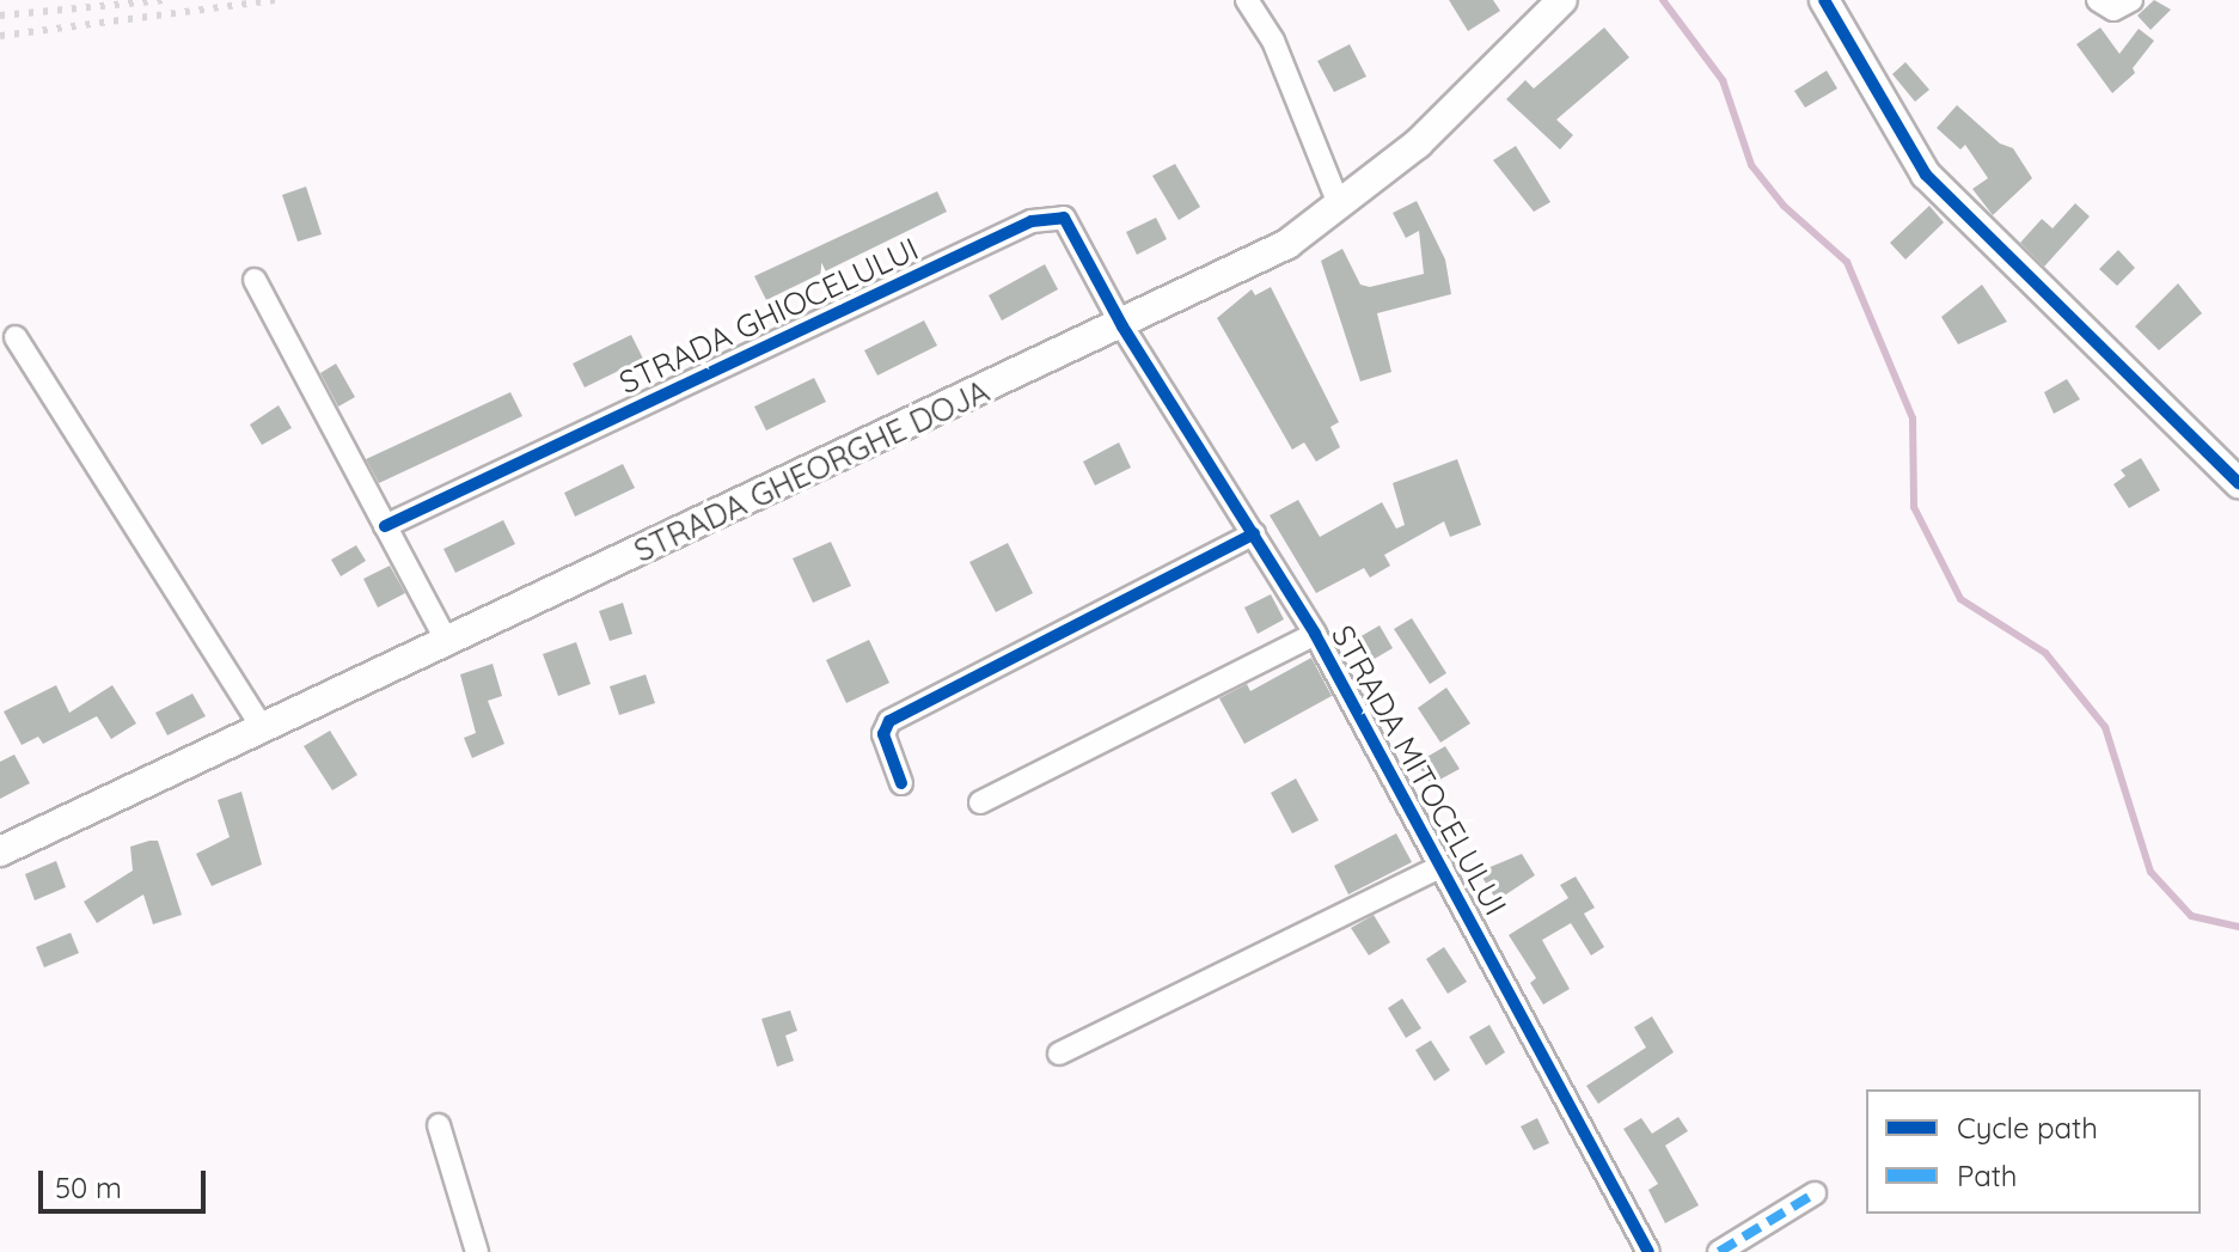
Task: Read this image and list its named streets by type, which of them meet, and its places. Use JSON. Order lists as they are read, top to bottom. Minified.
{"streets":{"main road":["STRADA GHEORGHE DOJA"],"street":["STRADA GHIOCELULUI","STRADA MITOCELULUI"]},"crossings":[["STRADA GHIOCELULUI","STRADA GHEORGHE DOJA"],["STRADA GHIOCELULUI","STRADA MITOCELULUI"],["STRADA GHEORGHE DOJA","STRADA MITOCELULUI"]],"legend":["Cycle path","Path"],"scale_bar":"50 m"}
